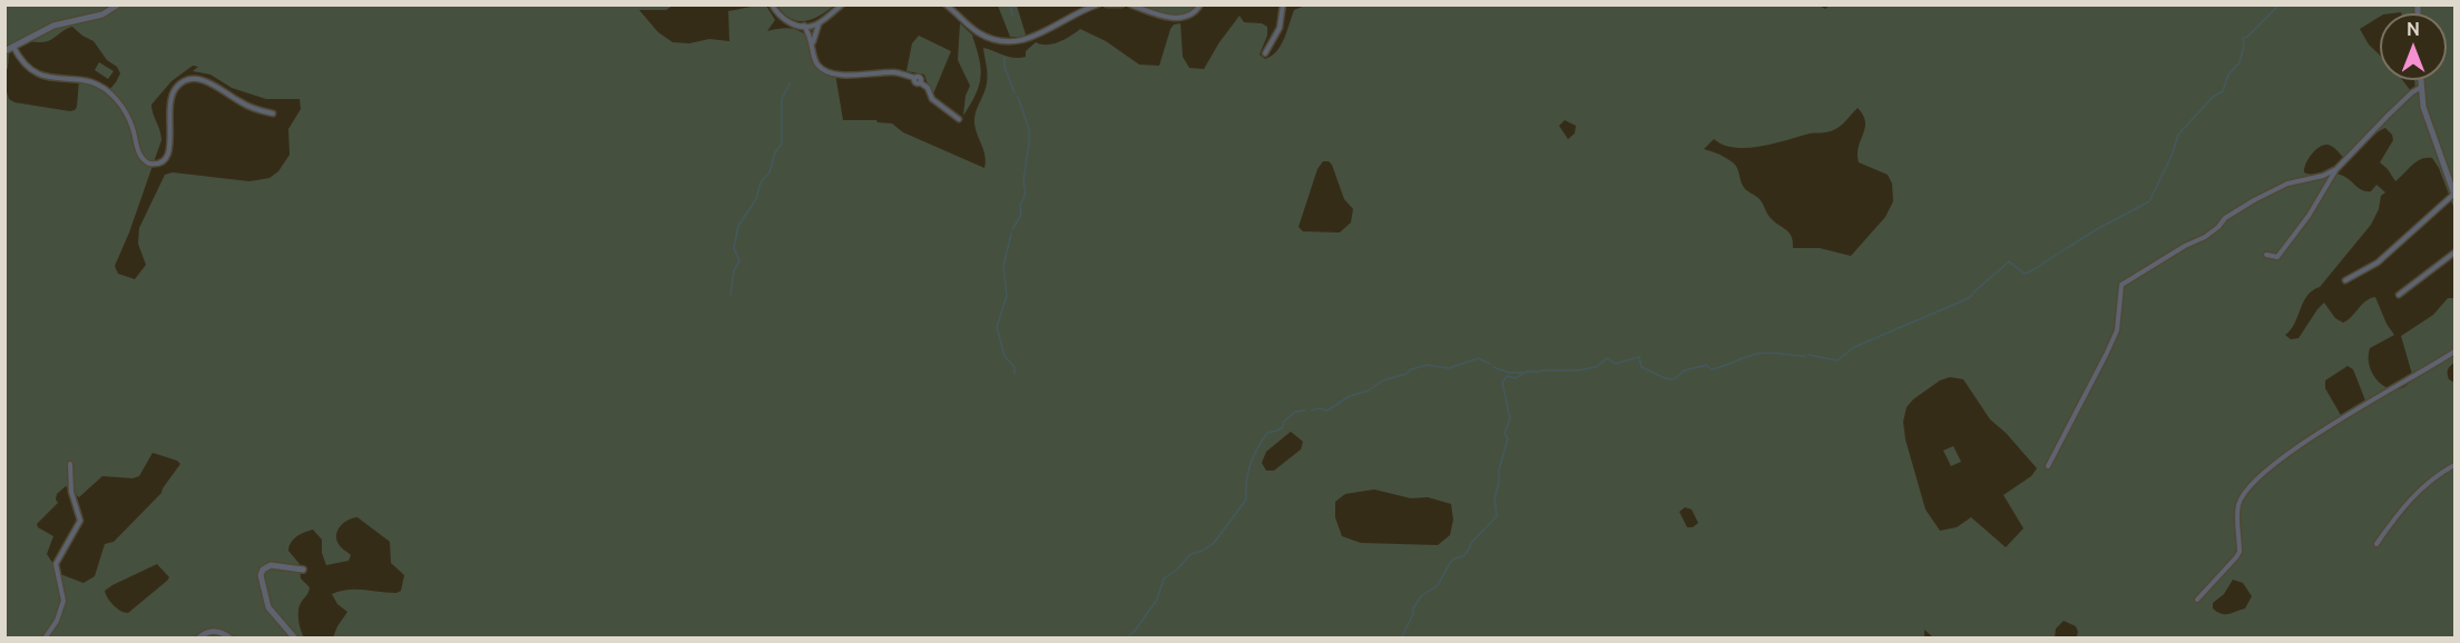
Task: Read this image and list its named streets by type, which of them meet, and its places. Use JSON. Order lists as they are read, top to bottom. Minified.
{"north":"top"}
